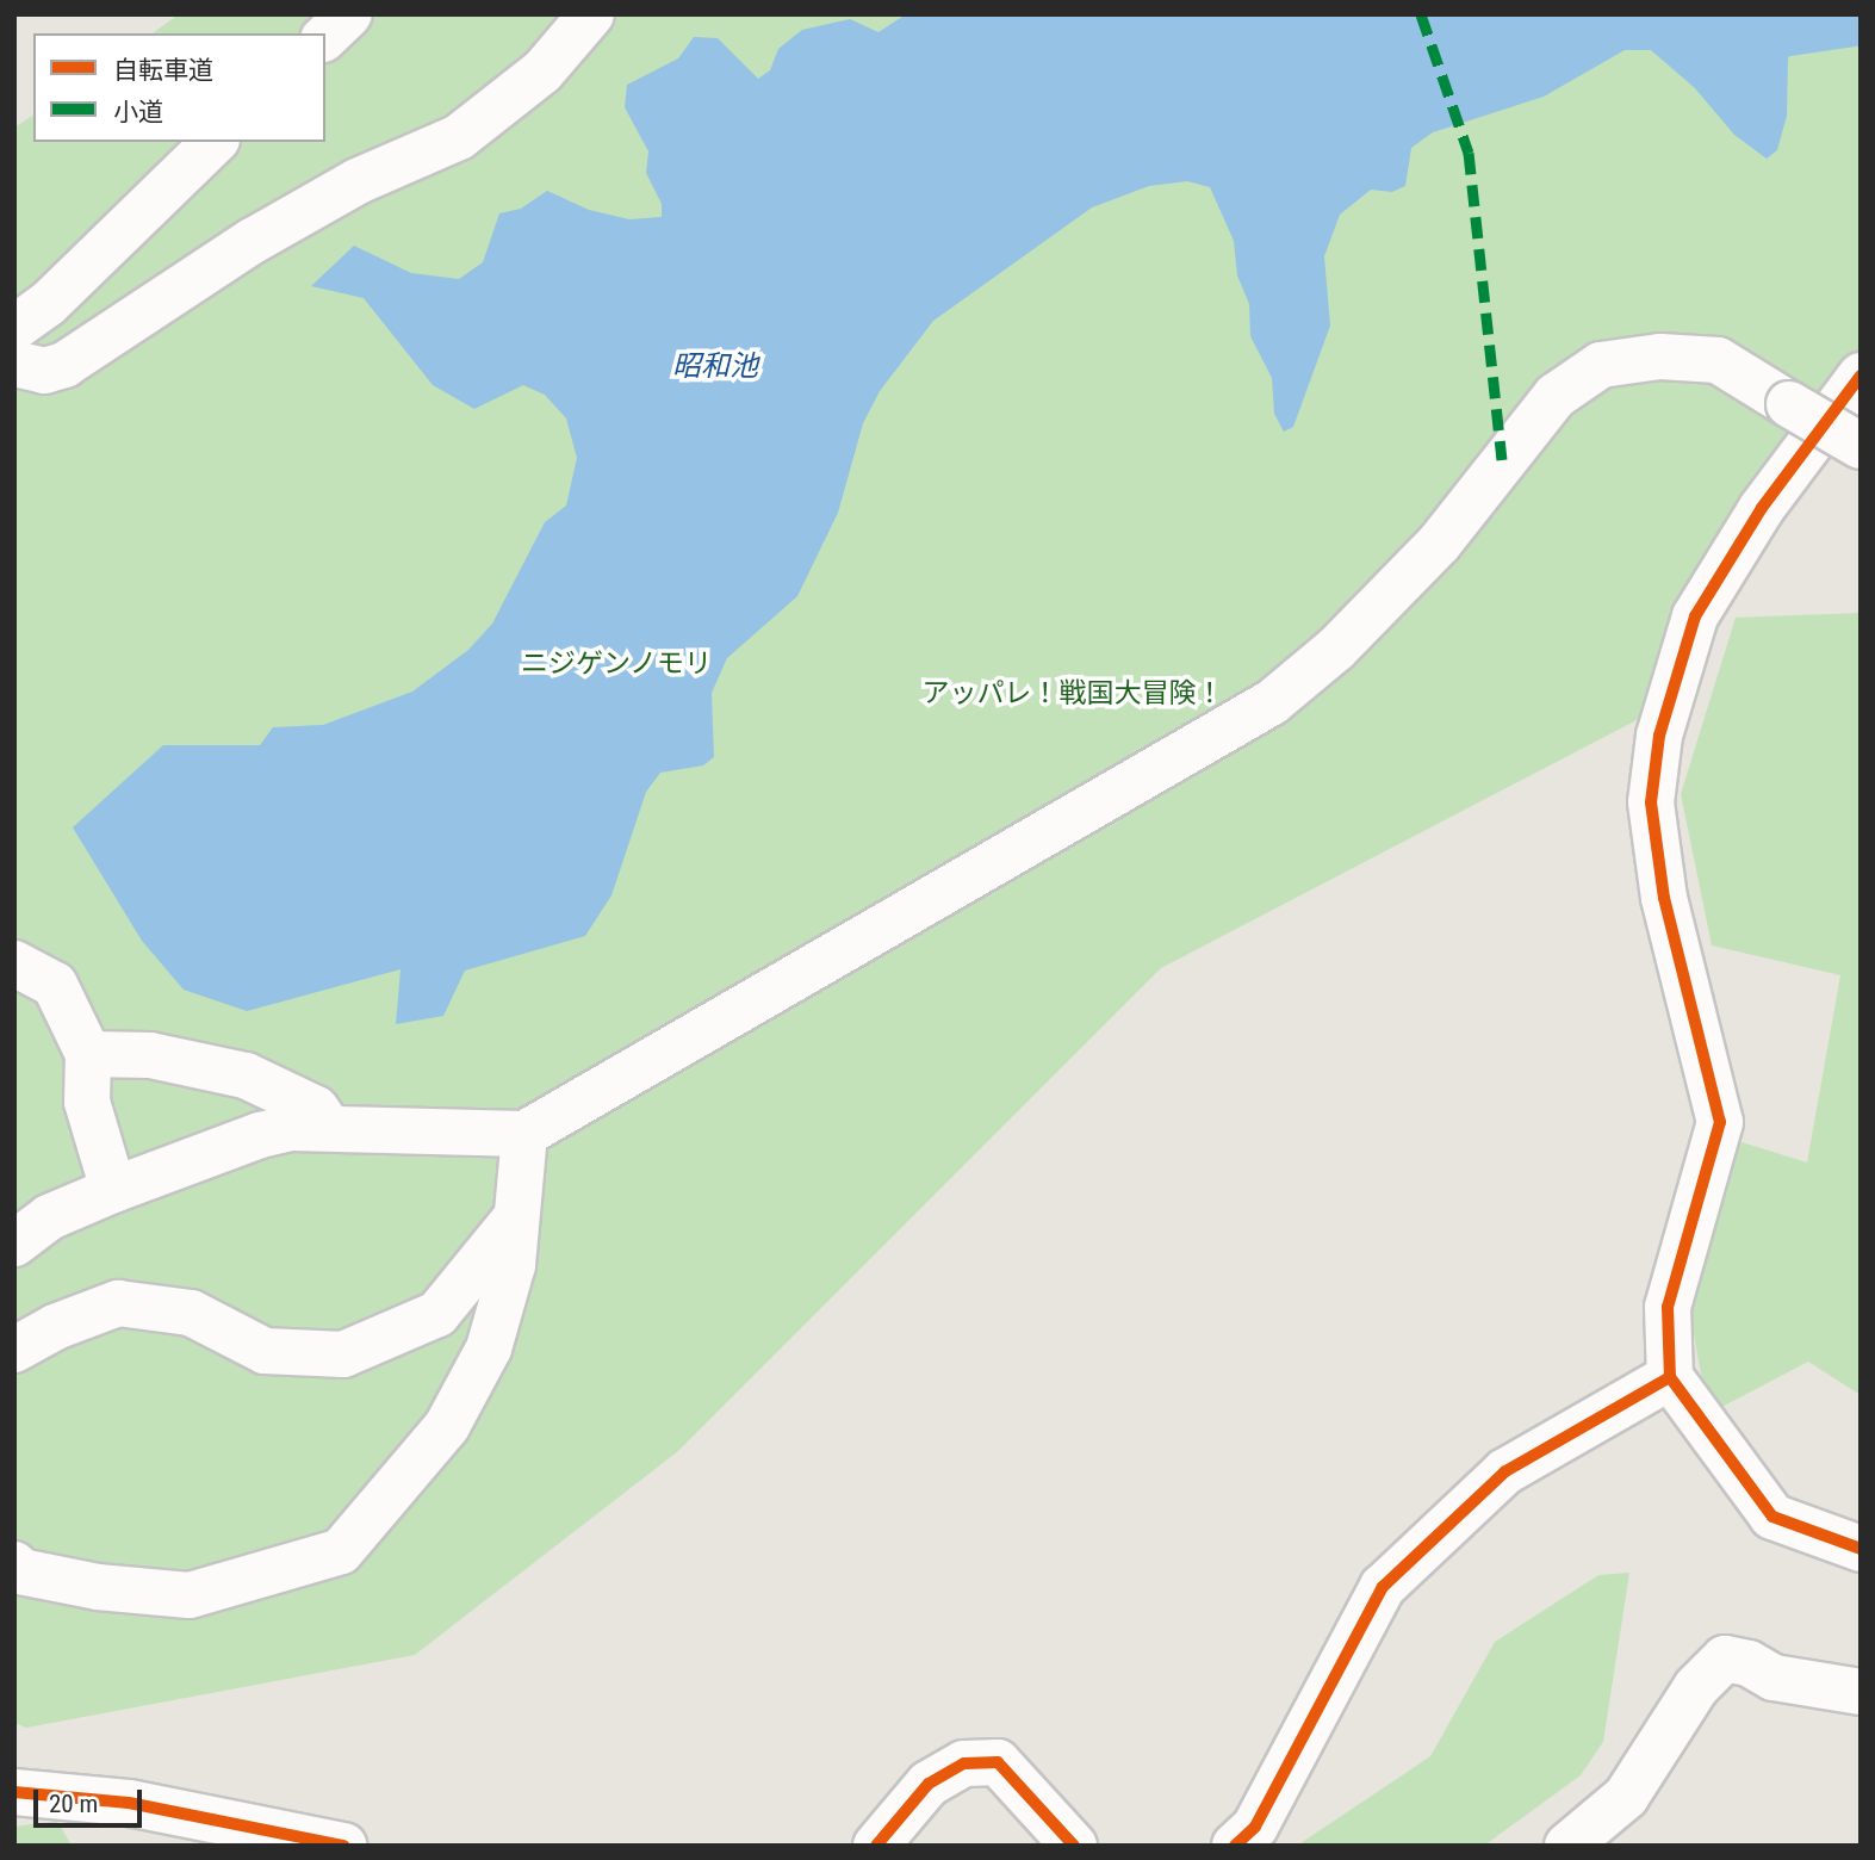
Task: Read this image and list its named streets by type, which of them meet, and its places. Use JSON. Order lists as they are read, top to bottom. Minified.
{"water":["昭和池"],"parks":["ニジゲンノモリ","アッパレ！戦国大冒険！"],"legend":["自転車道","小道"],"scale_bar":"20 m"}
